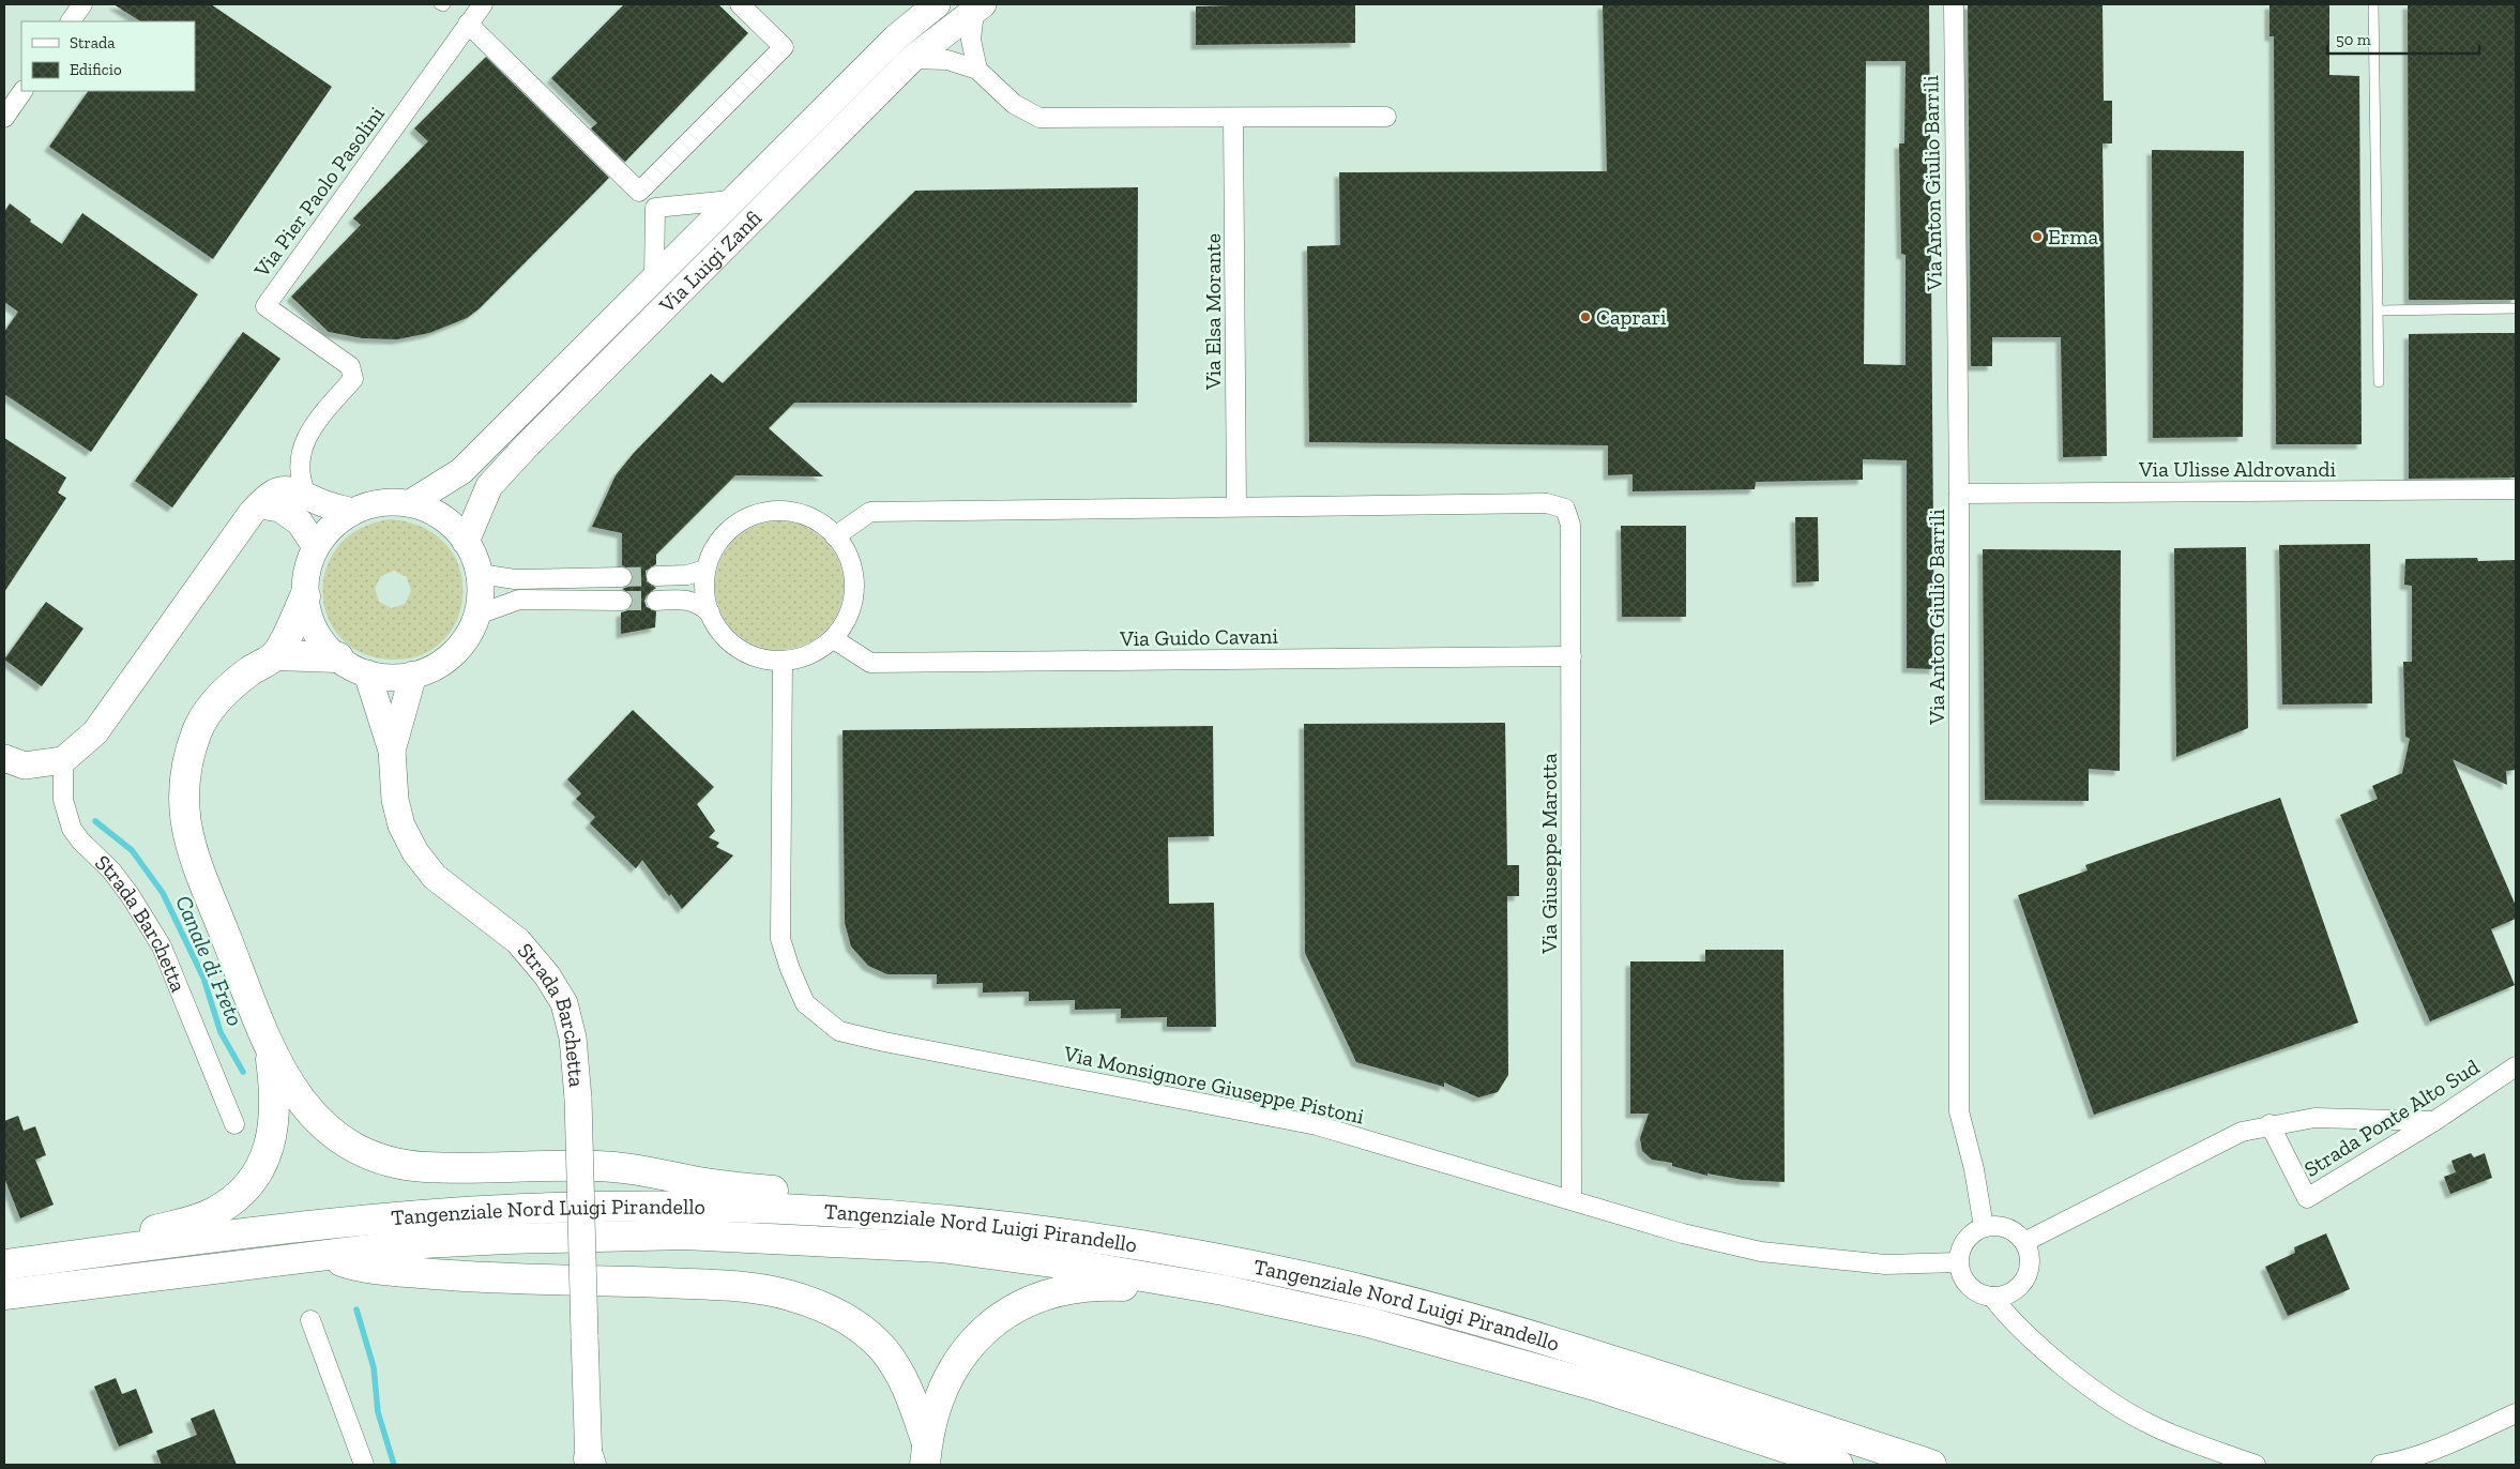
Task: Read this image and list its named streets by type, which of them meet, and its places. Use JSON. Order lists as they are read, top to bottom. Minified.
{"streets":{"highway":["Tangenziale Nord Luigi Pirandello"],"street":["Via Anton Giulio Barrili","Via Pier Paolo Pasolini","Via Luigi Zanfi","Via Elsa Morante","Via Ulisse Aldrovandi","Via Guido Cavani","Via Giuseppe Marotta","Strada Barchetta","Via Monsignore Giuseppe Pistoni","Strada Ponte Alto Sud"]},"crossings":[["Via Anton Giulio Barrili","Via Ulisse Aldrovandi"],["Via Anton Giulio Barrili","Via Monsignore Giuseppe Pistoni"],["Via Luigi Zanfi","Strada Barchetta"],["Via Elsa Morante","Via Giuseppe Marotta"],["Via Guido Cavani","Via Giuseppe Marotta"],["Via Guido Cavani","Via Monsignore Giuseppe Pistoni"],["Via Giuseppe Marotta","Via Monsignore Giuseppe Pistoni"]],"water":["Canale di Freto"],"places":["Erma","Caprari"],"legend":["Strada","Edificio"],"scale_bar":"50 m"}
